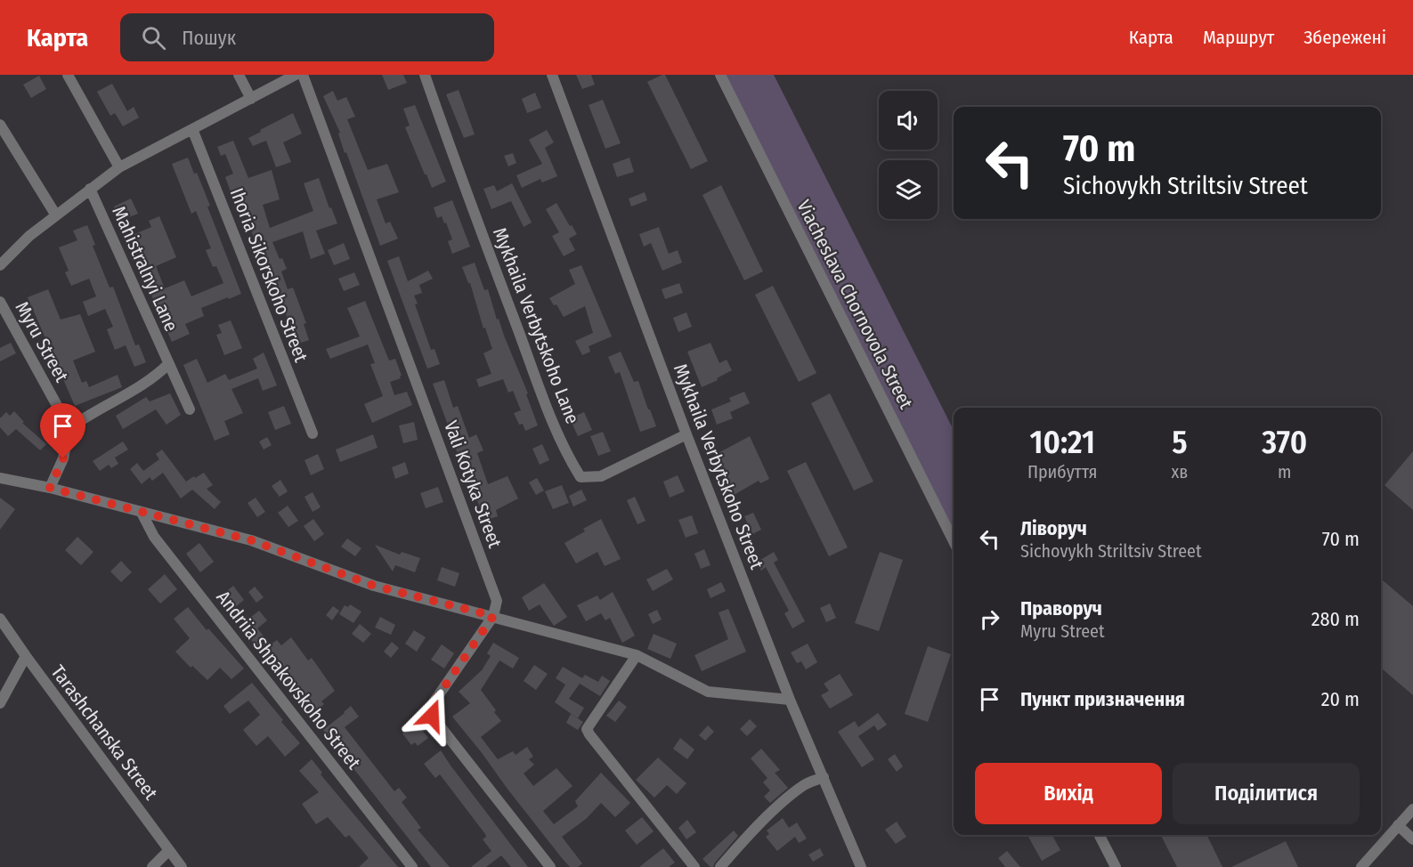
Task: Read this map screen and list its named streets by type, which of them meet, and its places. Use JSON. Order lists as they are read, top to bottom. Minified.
{"streets":{"street":["Mahistralnyi Lane","Ihoria Sikorskoho Street","Viacheslava Chornovola Street","Mykhaila Verbytskoho Lane","Myru Street","Mykhaila Verbytskoho Street","Vali Kotyka Street","Andriia Shpakovskoho Street","Tarashchanska Street"]},"crossings":[["Mykhaila Verbytskoho Lane","Mykhaila Verbytskoho Street"]],"page":{"header":"Карта","search":"Пошук","nav":["Карта","Маршрут","Збережені"],"turn":["70 m","Sichovykh Striltsiv Street"],"eta":["10:21","Прибуття","5","хв","370","m"],"list":[{"name":"Ліворуч","note":"Sichovykh Striltsiv Street","value":"70 m"},{"name":"Праворуч","note":"Myru Street","value":"280 m"},{"name":"Пункт призначення","value":"20 m"}],"buttons":["Вихід","Поділитися"]}}
